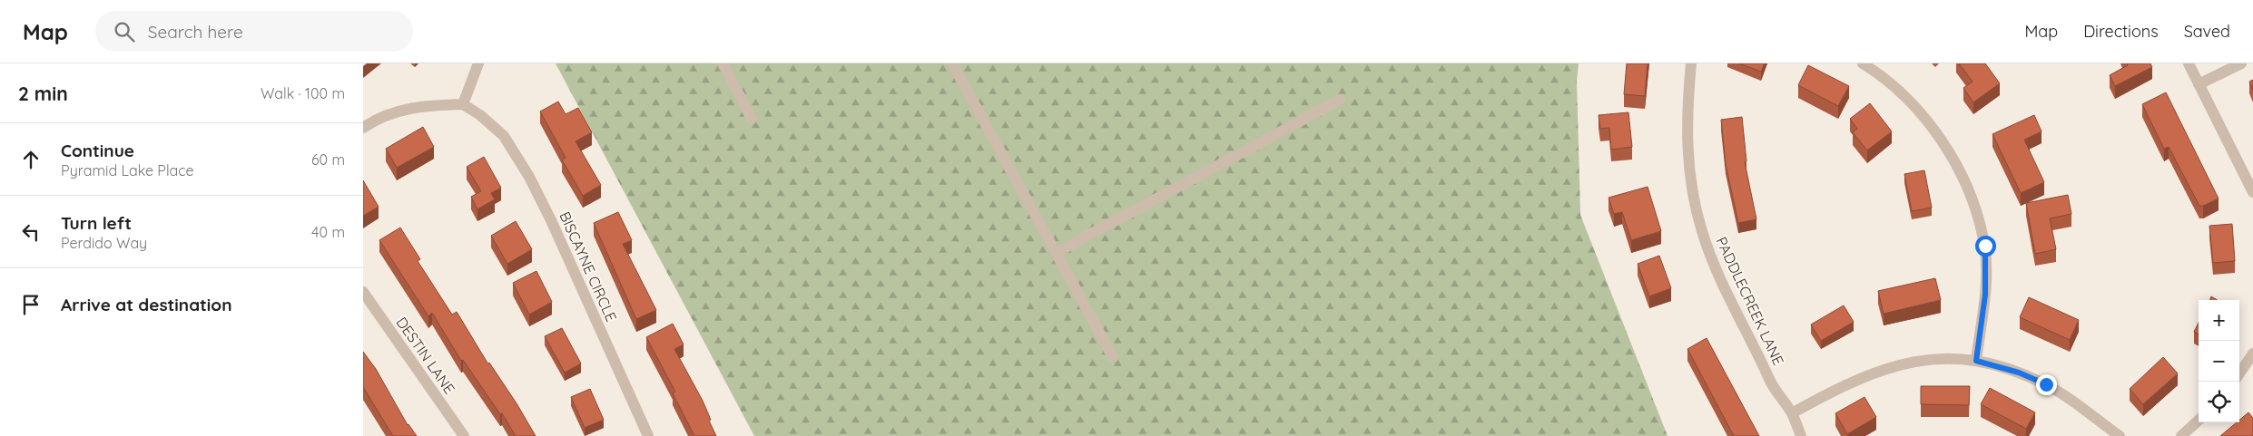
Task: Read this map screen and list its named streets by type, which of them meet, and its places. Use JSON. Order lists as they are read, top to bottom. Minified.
{"streets":{"street":["BISCAYNE CIRCLE","PADDLECREEK LANE","DESTIN LANE"]},"page":{"header":"Map","search":"Search here","nav":["Map","Directions","Saved"],"heading":["2 min","Walk · 100 m"],"list":[["Continue","Pyramid Lake Place","60 m"],["Turn left","Perdido Way","40 m"],"Arrive at destination"],"map_buttons":["+","−"]}}
